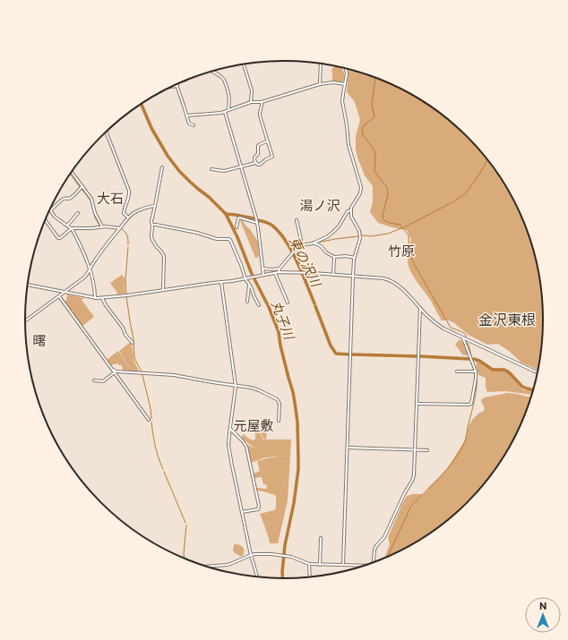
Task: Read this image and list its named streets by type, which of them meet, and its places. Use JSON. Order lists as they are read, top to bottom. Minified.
{"districts":["大石","湯ノ沢","竹原","金沢東根","曙","元屋敷"],"water":["東の沢川","丸子川"],"north":"top"}
